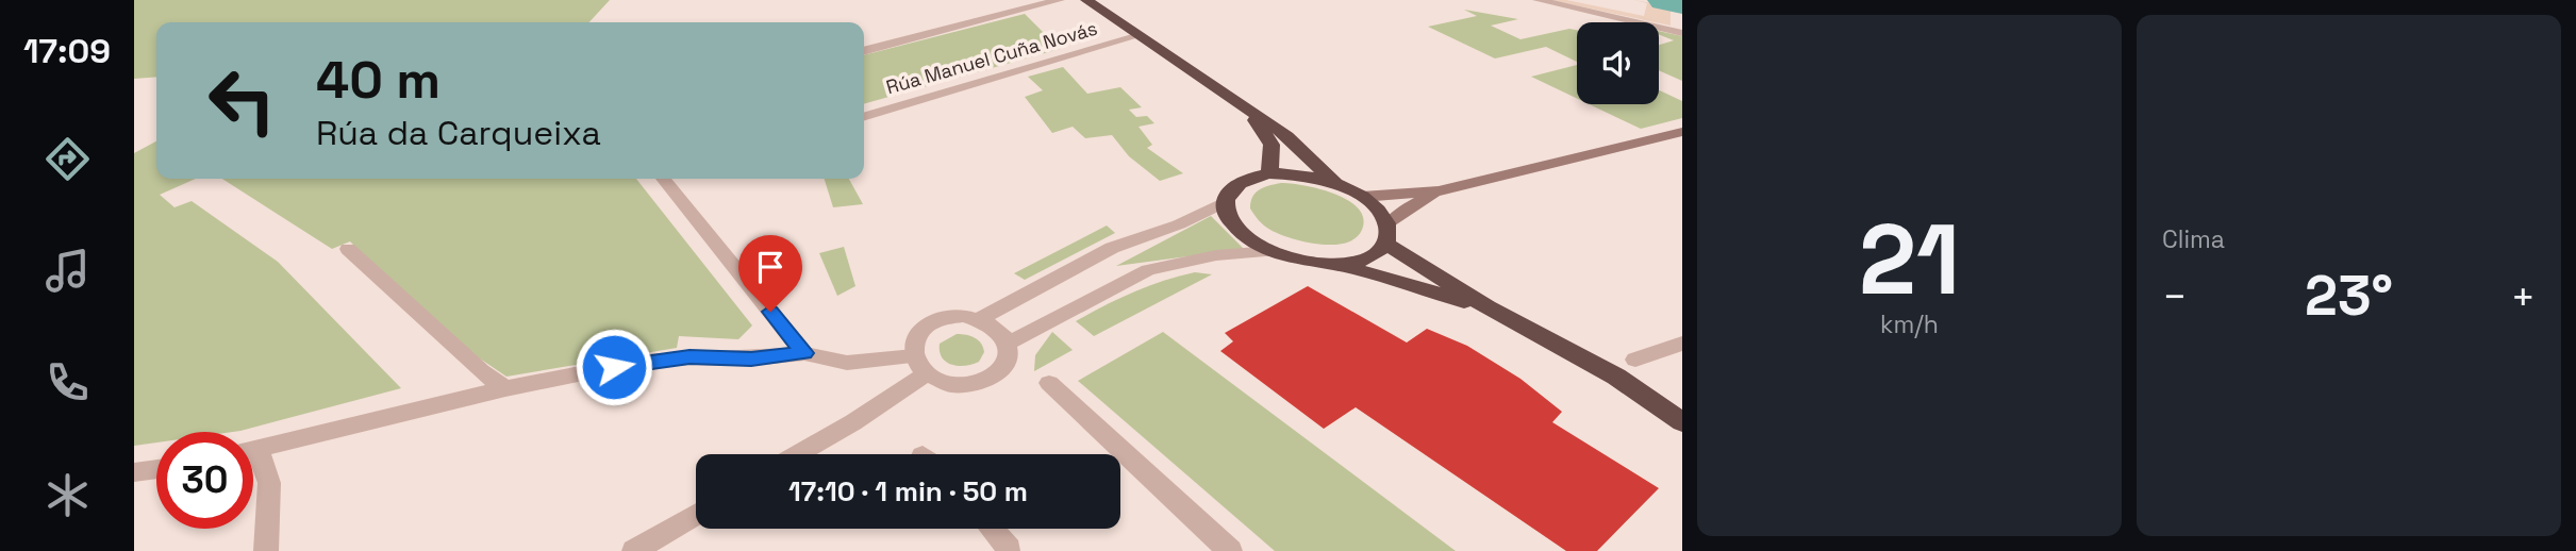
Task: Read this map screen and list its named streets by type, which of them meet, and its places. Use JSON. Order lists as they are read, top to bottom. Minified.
{"streets":{"street":["Rúa Manuel Cuña Novás"]},"page":{"tabs":"17:09","tile":[["21","km/h"],"Clima"],"turn":["40 m","Rúa da Carqueixa"],"heat":["−","23°","+"],"limit":"30","trip":"17:10 · 1 min · 50 m"}}
